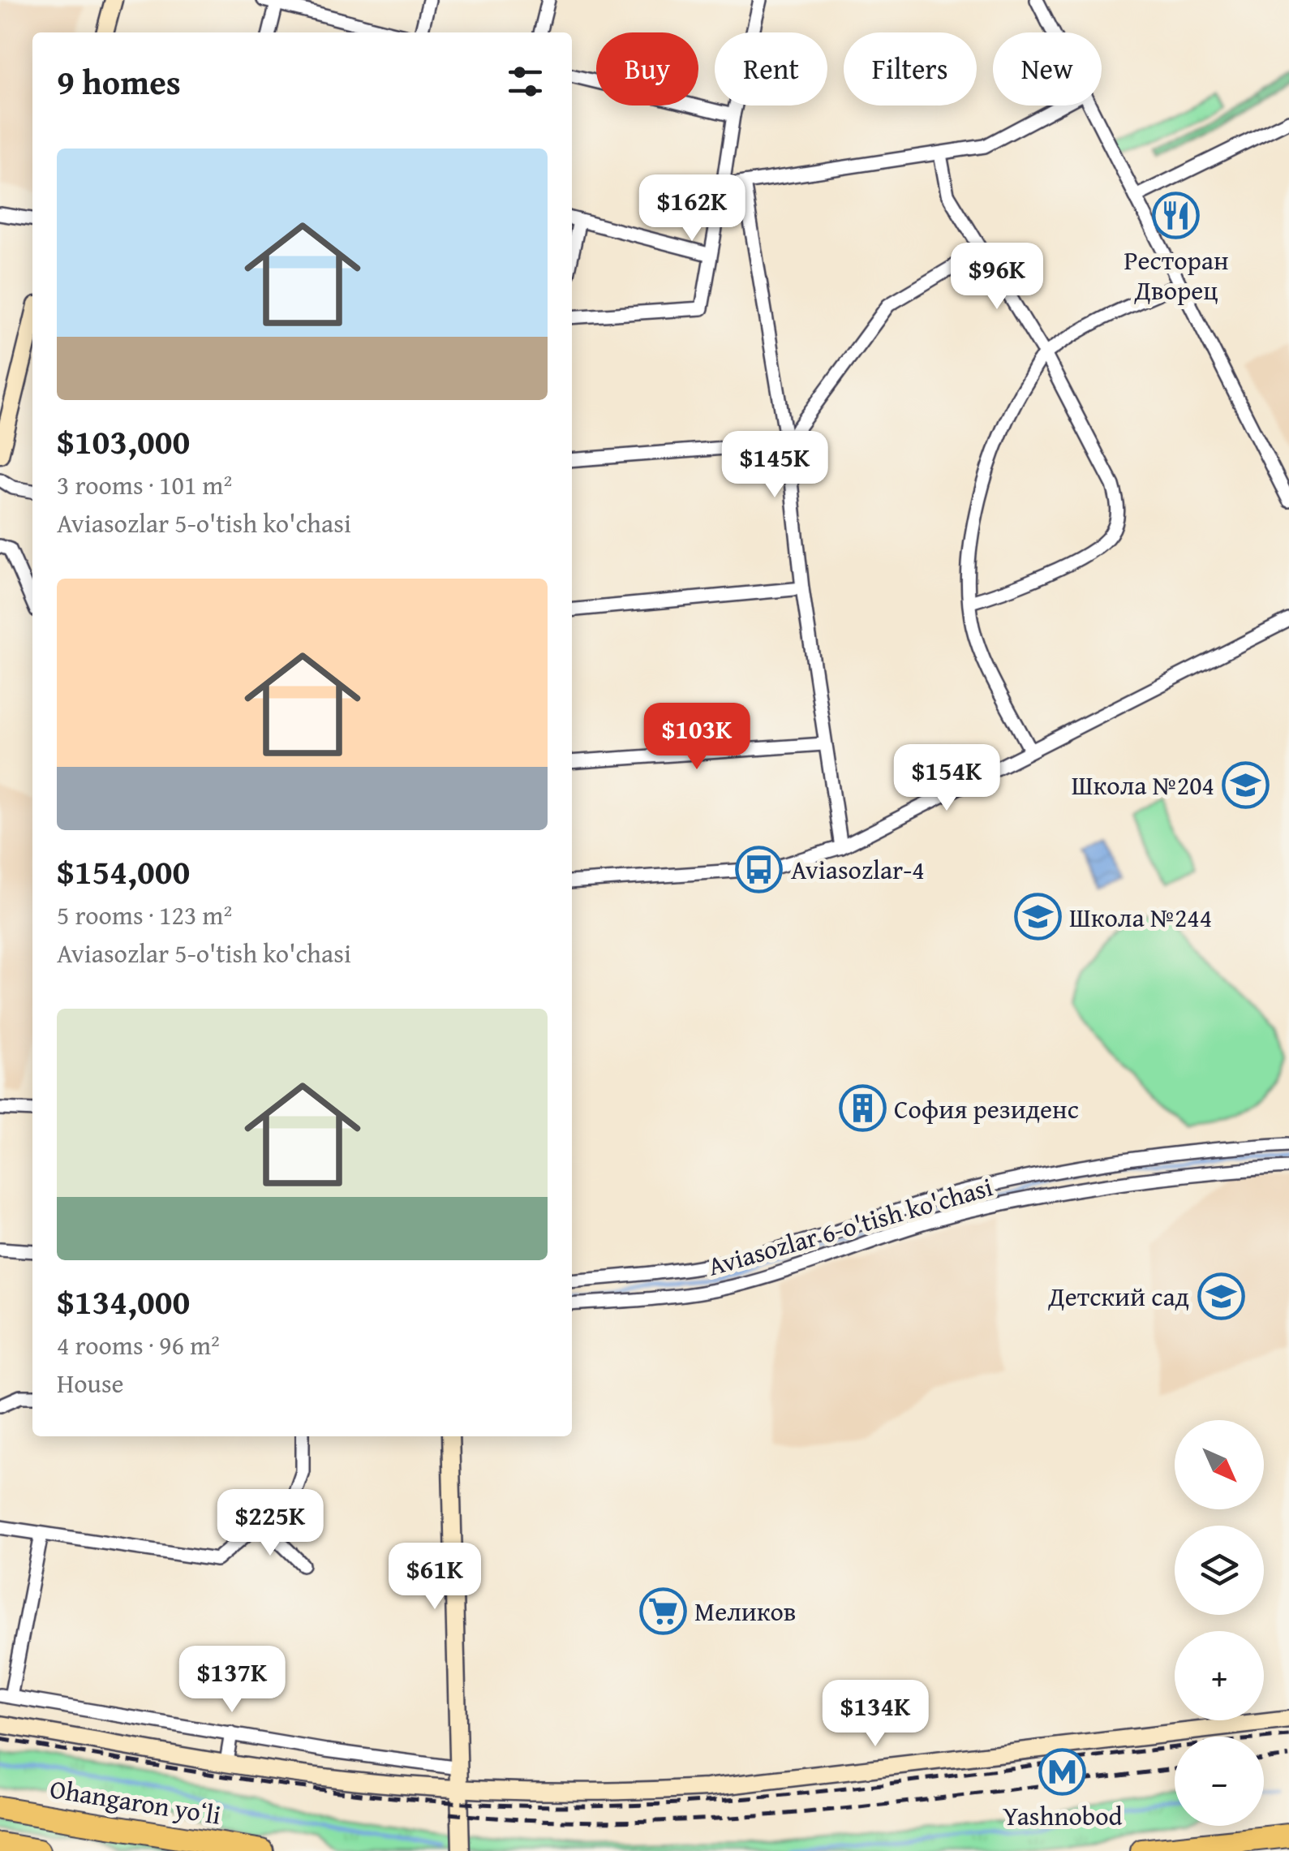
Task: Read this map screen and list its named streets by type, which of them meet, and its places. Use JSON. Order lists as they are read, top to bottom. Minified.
{"streets":{"highway":["Ohangaron yoʻli"],"street":["Aviasozlar 6-o'tish ko'chasi"]},"places":{"restaurant":["Ресторан Дворец"],"school or university":["Школа №204","Школа №244","Детский сад"],"bus stop":["Aviasozlar-4"],"building":["София резиденс"],"supermarket":["Меликов"],"metro station":["Yashnobod"]},"north":"bottom right","page":{"chip":["Buy","Rent","Filters","New"],"heading":"9 homes","list":[{"name":"$103,000","note":"3 rooms · 101 m² · Aviasozlar 5-o'tish ko'chasi"},{"name":"$154,000","note":"5 rooms · 123 m² · Aviasozlar 5-o'tish ko'chasi"},{"name":"$134,000","note":"4 rooms · 96 m² · House"}],"price":["$162K","$96K","$145K","$103K","$154K","$225K","$61K","$137K","$134K"],"map_buttons":["+","−"]}}
